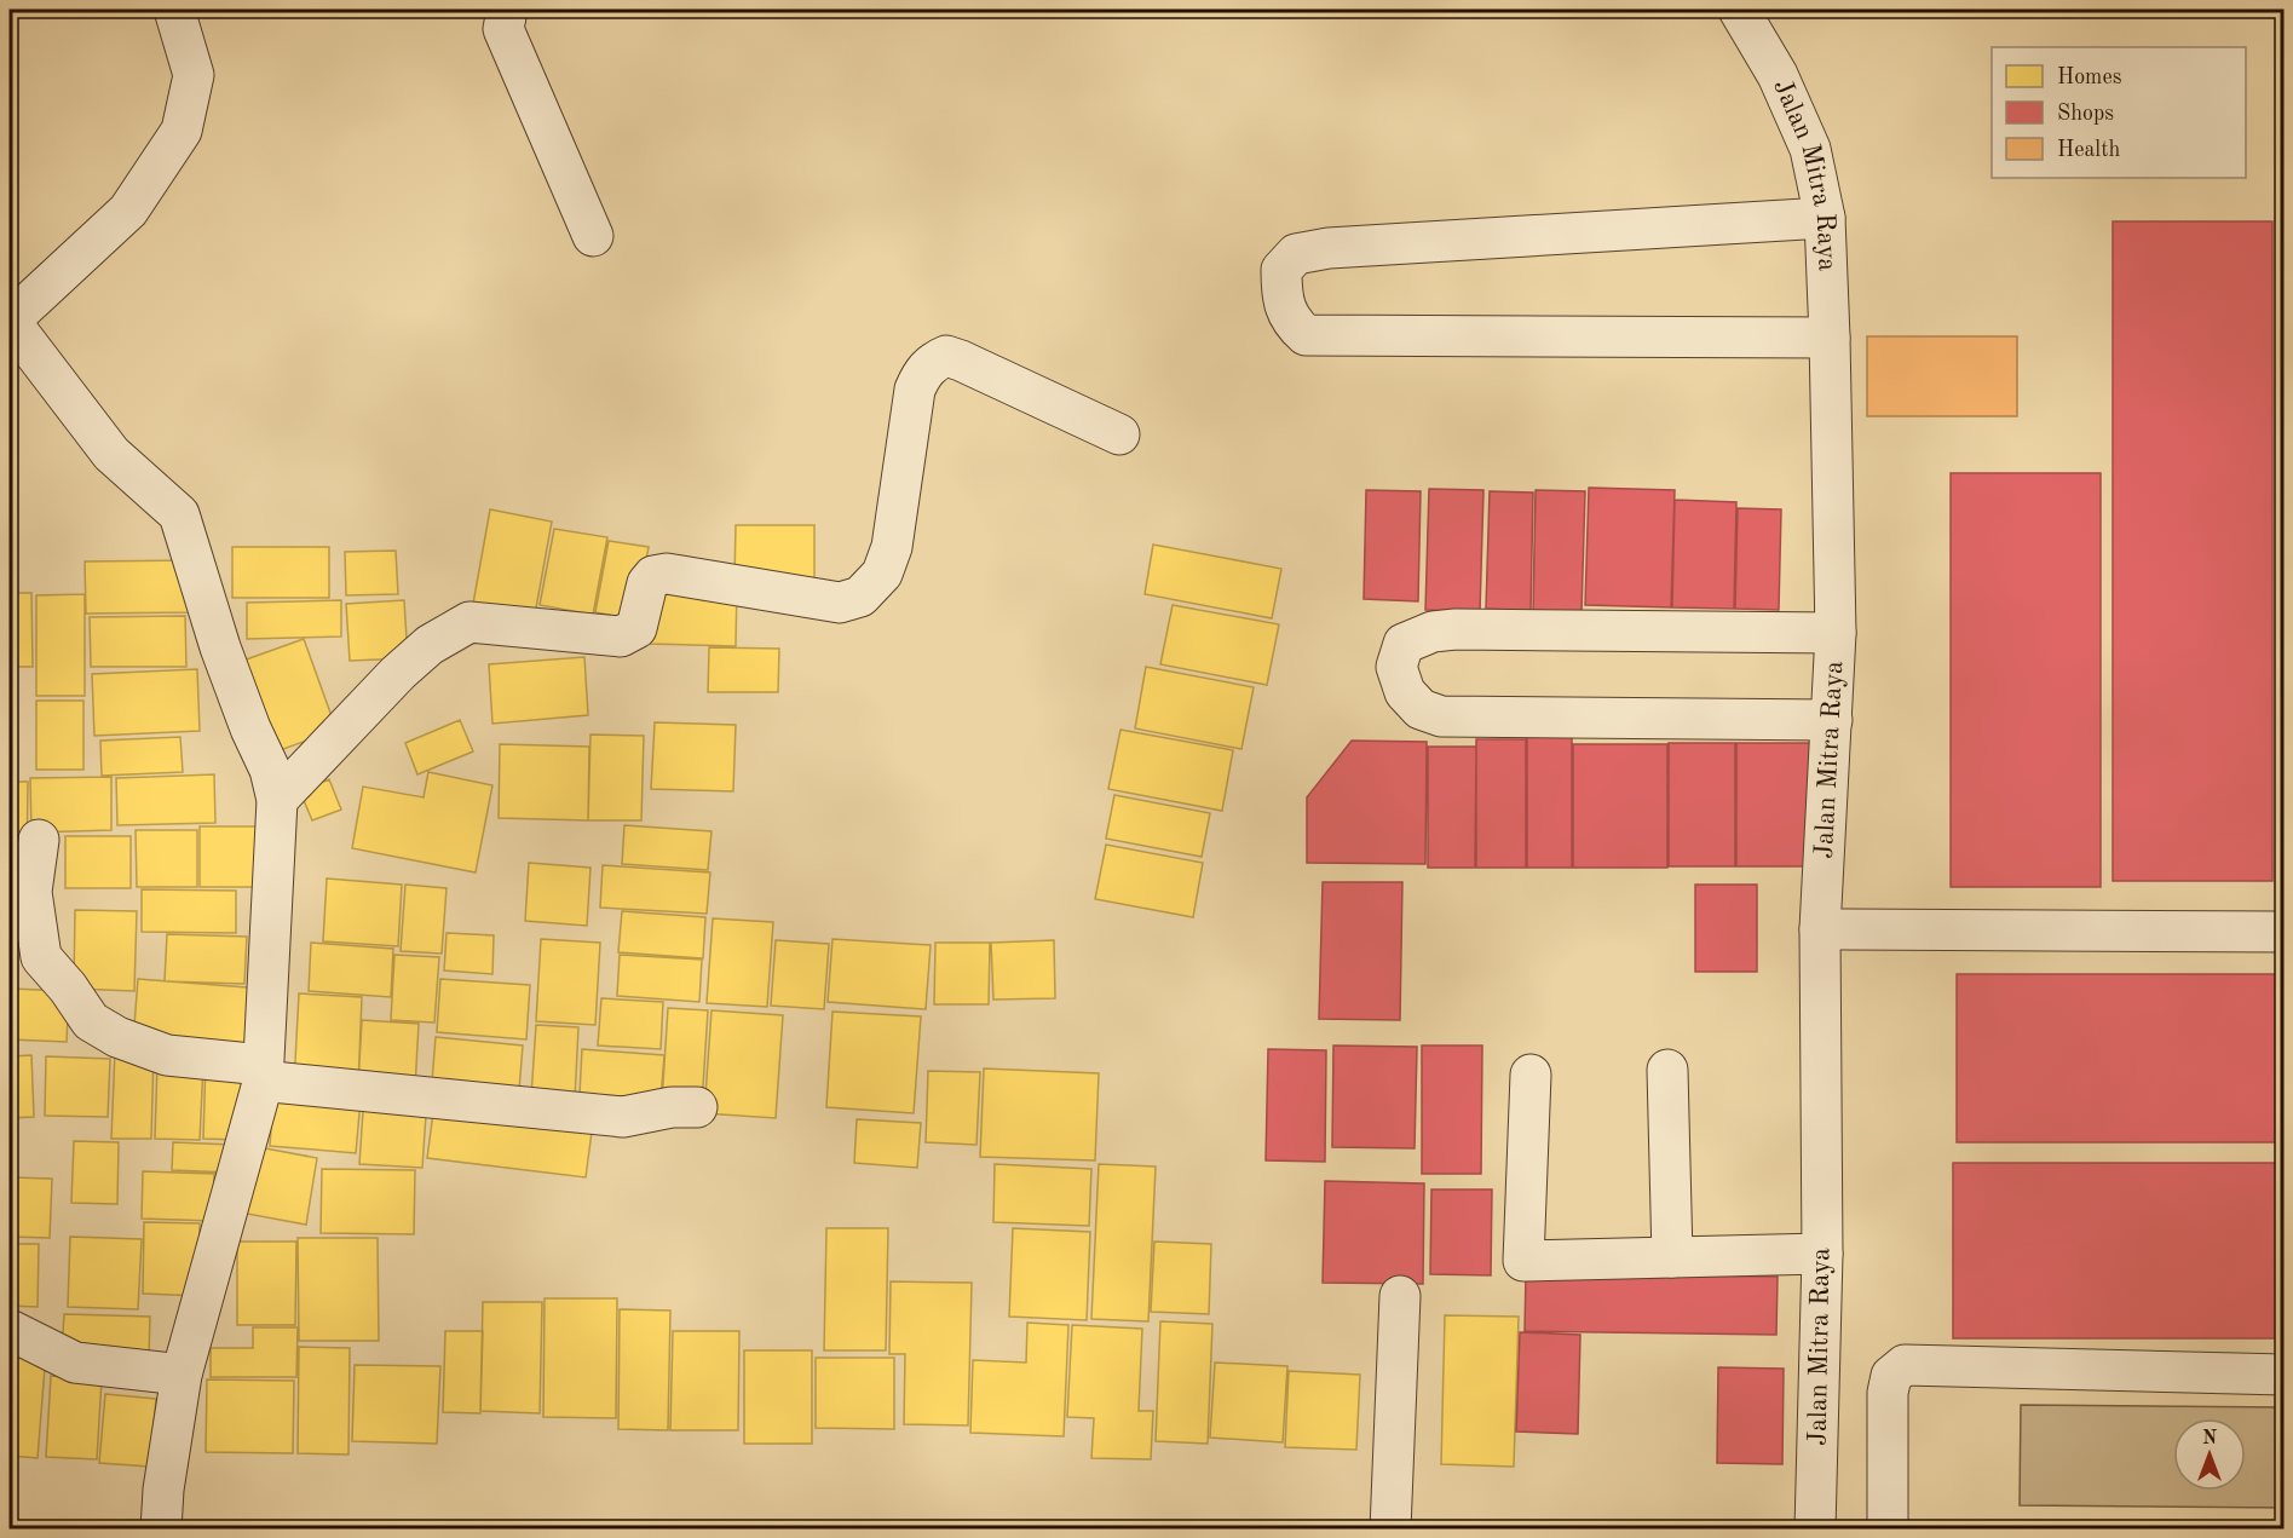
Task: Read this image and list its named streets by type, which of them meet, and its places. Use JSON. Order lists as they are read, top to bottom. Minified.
{"streets":{"street":["Jalan Mitra Raya"]},"legend":["Homes","Shops","Health"],"north":"top"}
